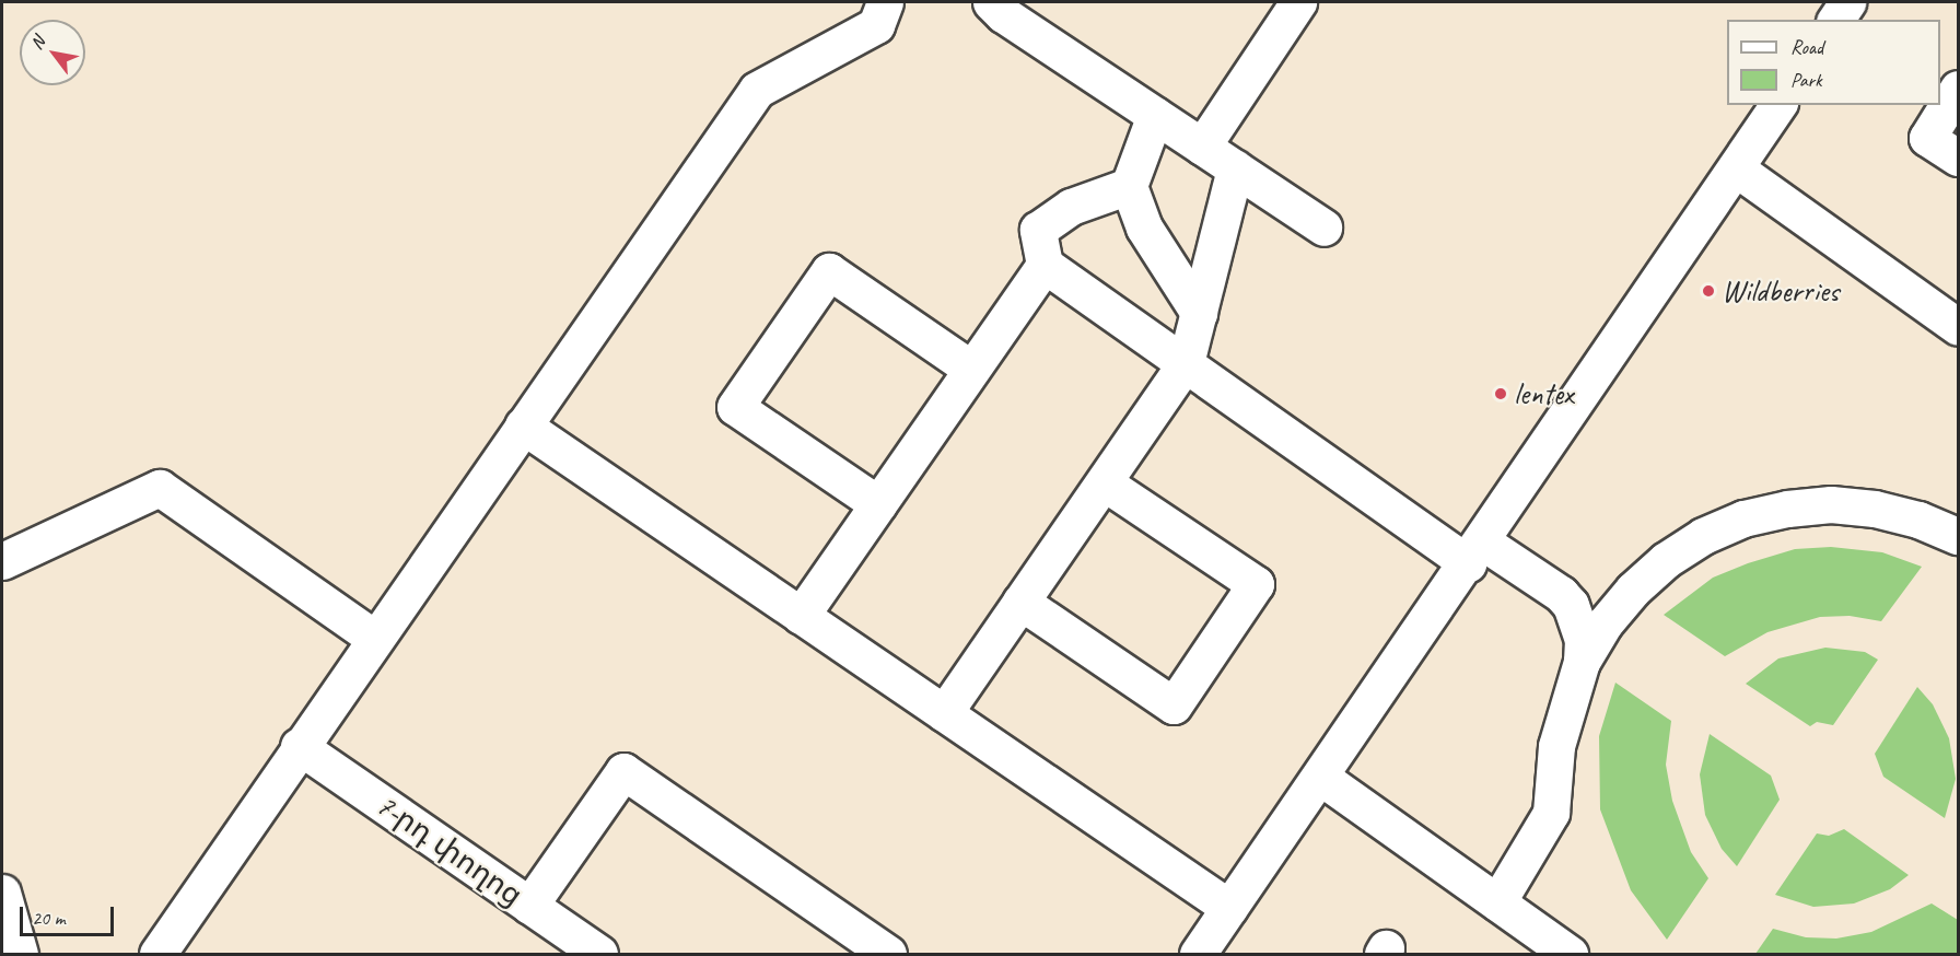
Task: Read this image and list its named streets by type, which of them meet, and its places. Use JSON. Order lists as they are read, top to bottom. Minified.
{"streets":{"street":["7-րդ փողոց"]},"places":["Wildberries","lentex"],"legend":["Road","Park"],"scale_bar":"20 m","north":"top left"}
